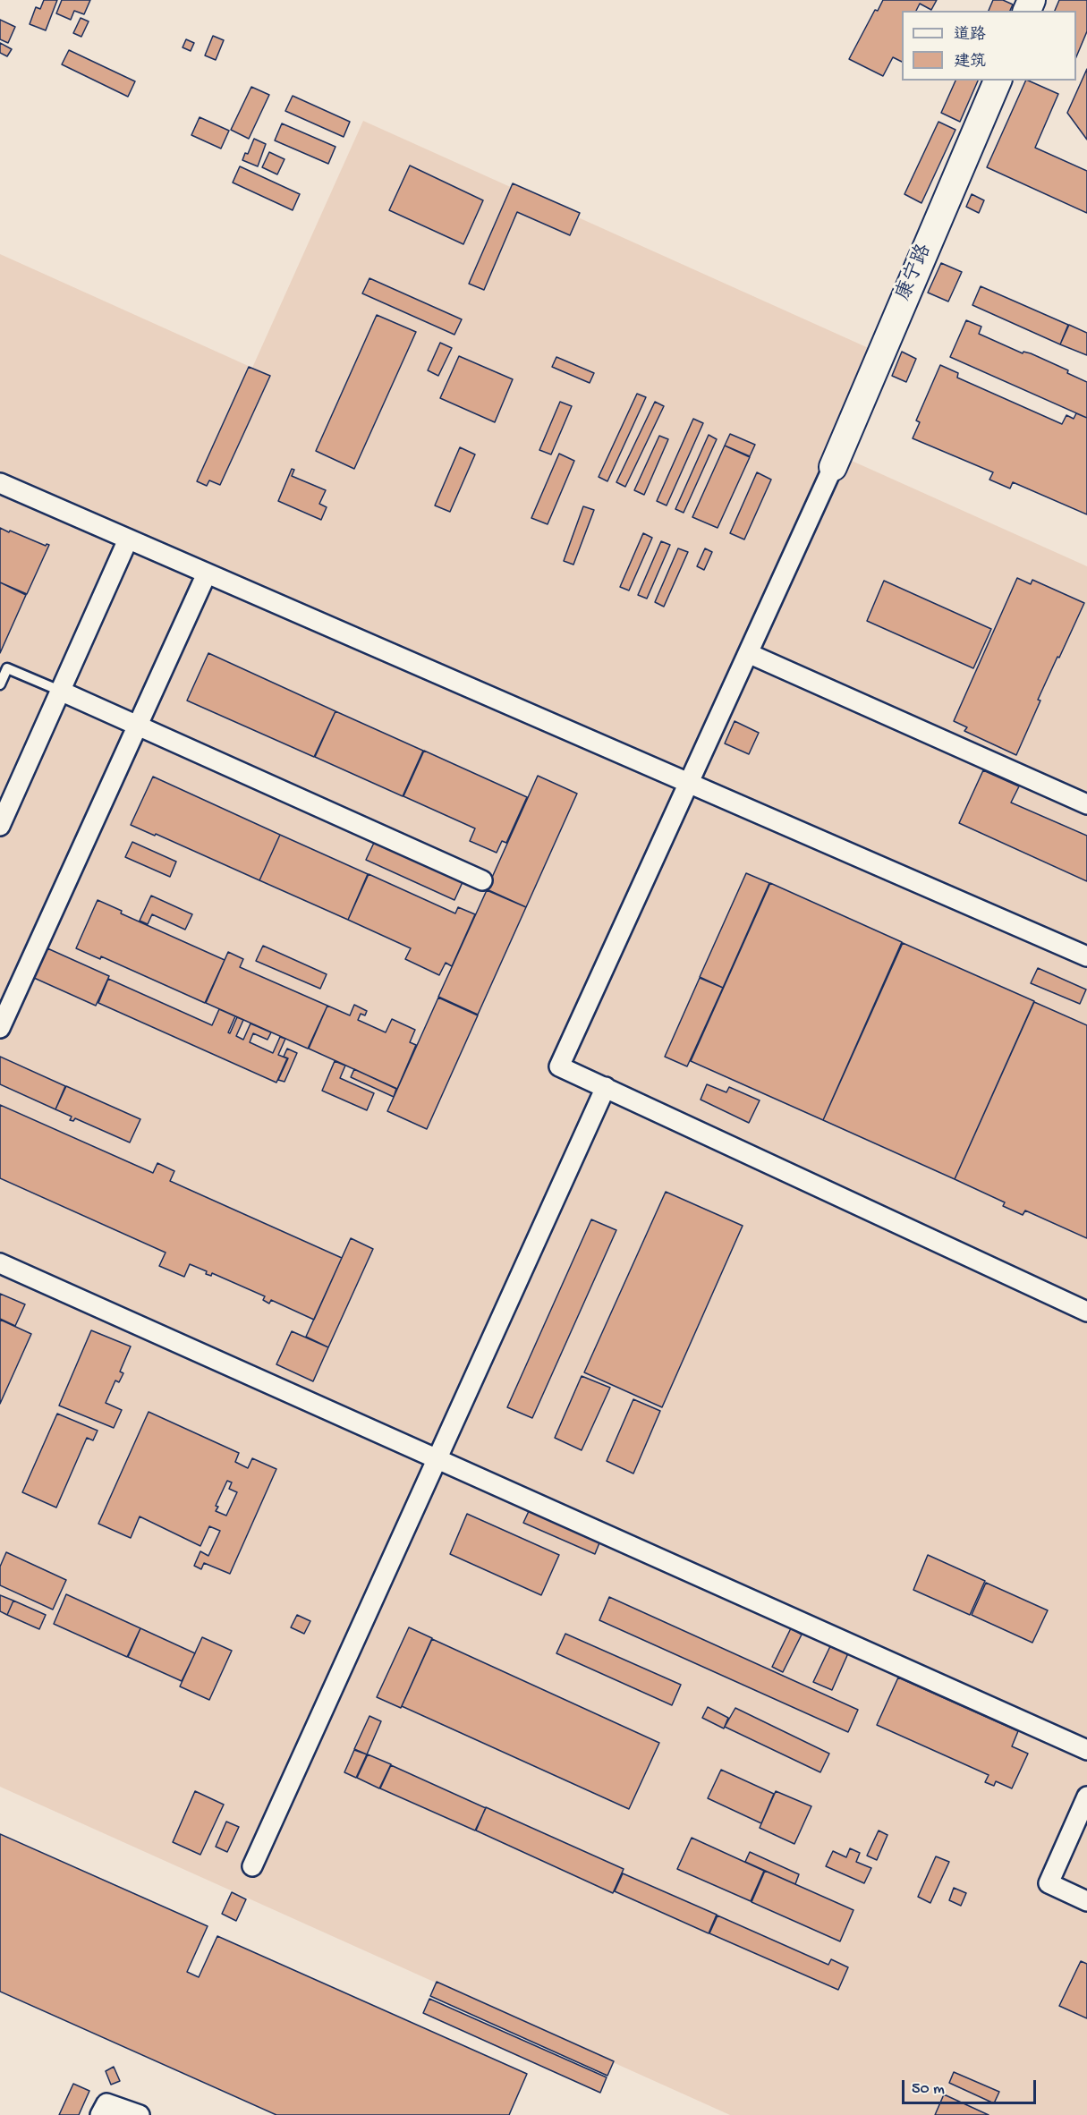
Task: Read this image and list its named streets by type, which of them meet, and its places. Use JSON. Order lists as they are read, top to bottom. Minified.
{"streets":{"street":["康宁路"]},"legend":["道路","建筑"],"scale_bar":"50 m"}
